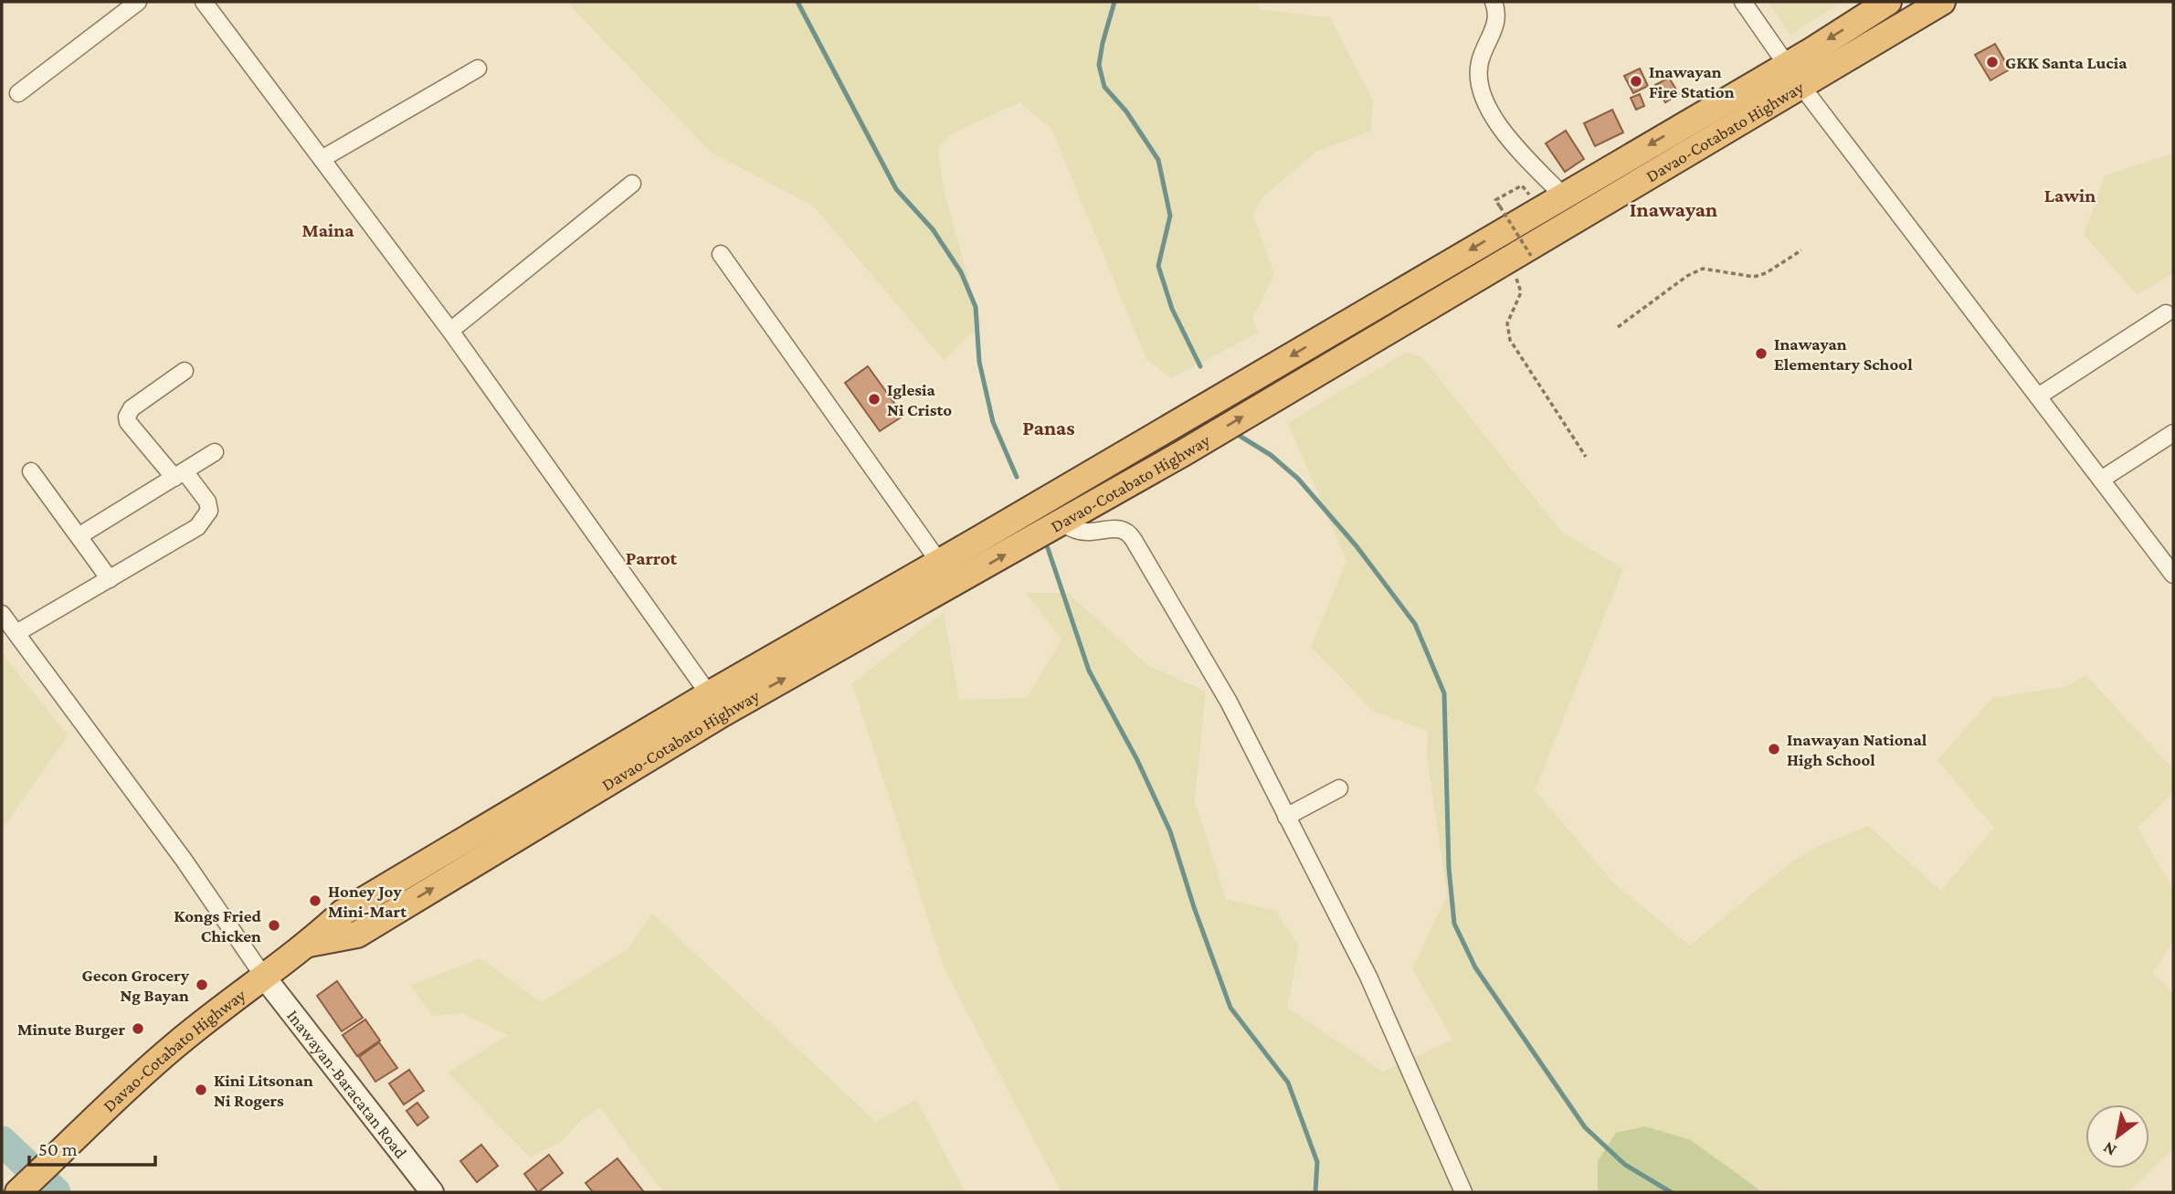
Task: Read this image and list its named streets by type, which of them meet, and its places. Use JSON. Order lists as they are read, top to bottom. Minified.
{"streets":{"highway":["Davao-Cotabato Highway"],"main road":["Inawayan-Baracatan Road"]},"crossings":[["Davao-Cotabato Highway","Inawayan-Baracatan Road"]],"districts":["Lawin","Inawayan","Maina","Panas","Parrot"],"places":["GKK Santa Lucia","Inawayan Fire Station","Inawayan Elementary School","Iglesia Ni Cristo","Inawayan National High School","Honey Joy Mini-Mart","Kongs Fried Chicken","Gecon Grocery Ng Bayan","Minute Burger","Kini Litsonan Ni Rogers"],"scale_bar":"50 m","north":"bottom left"}
